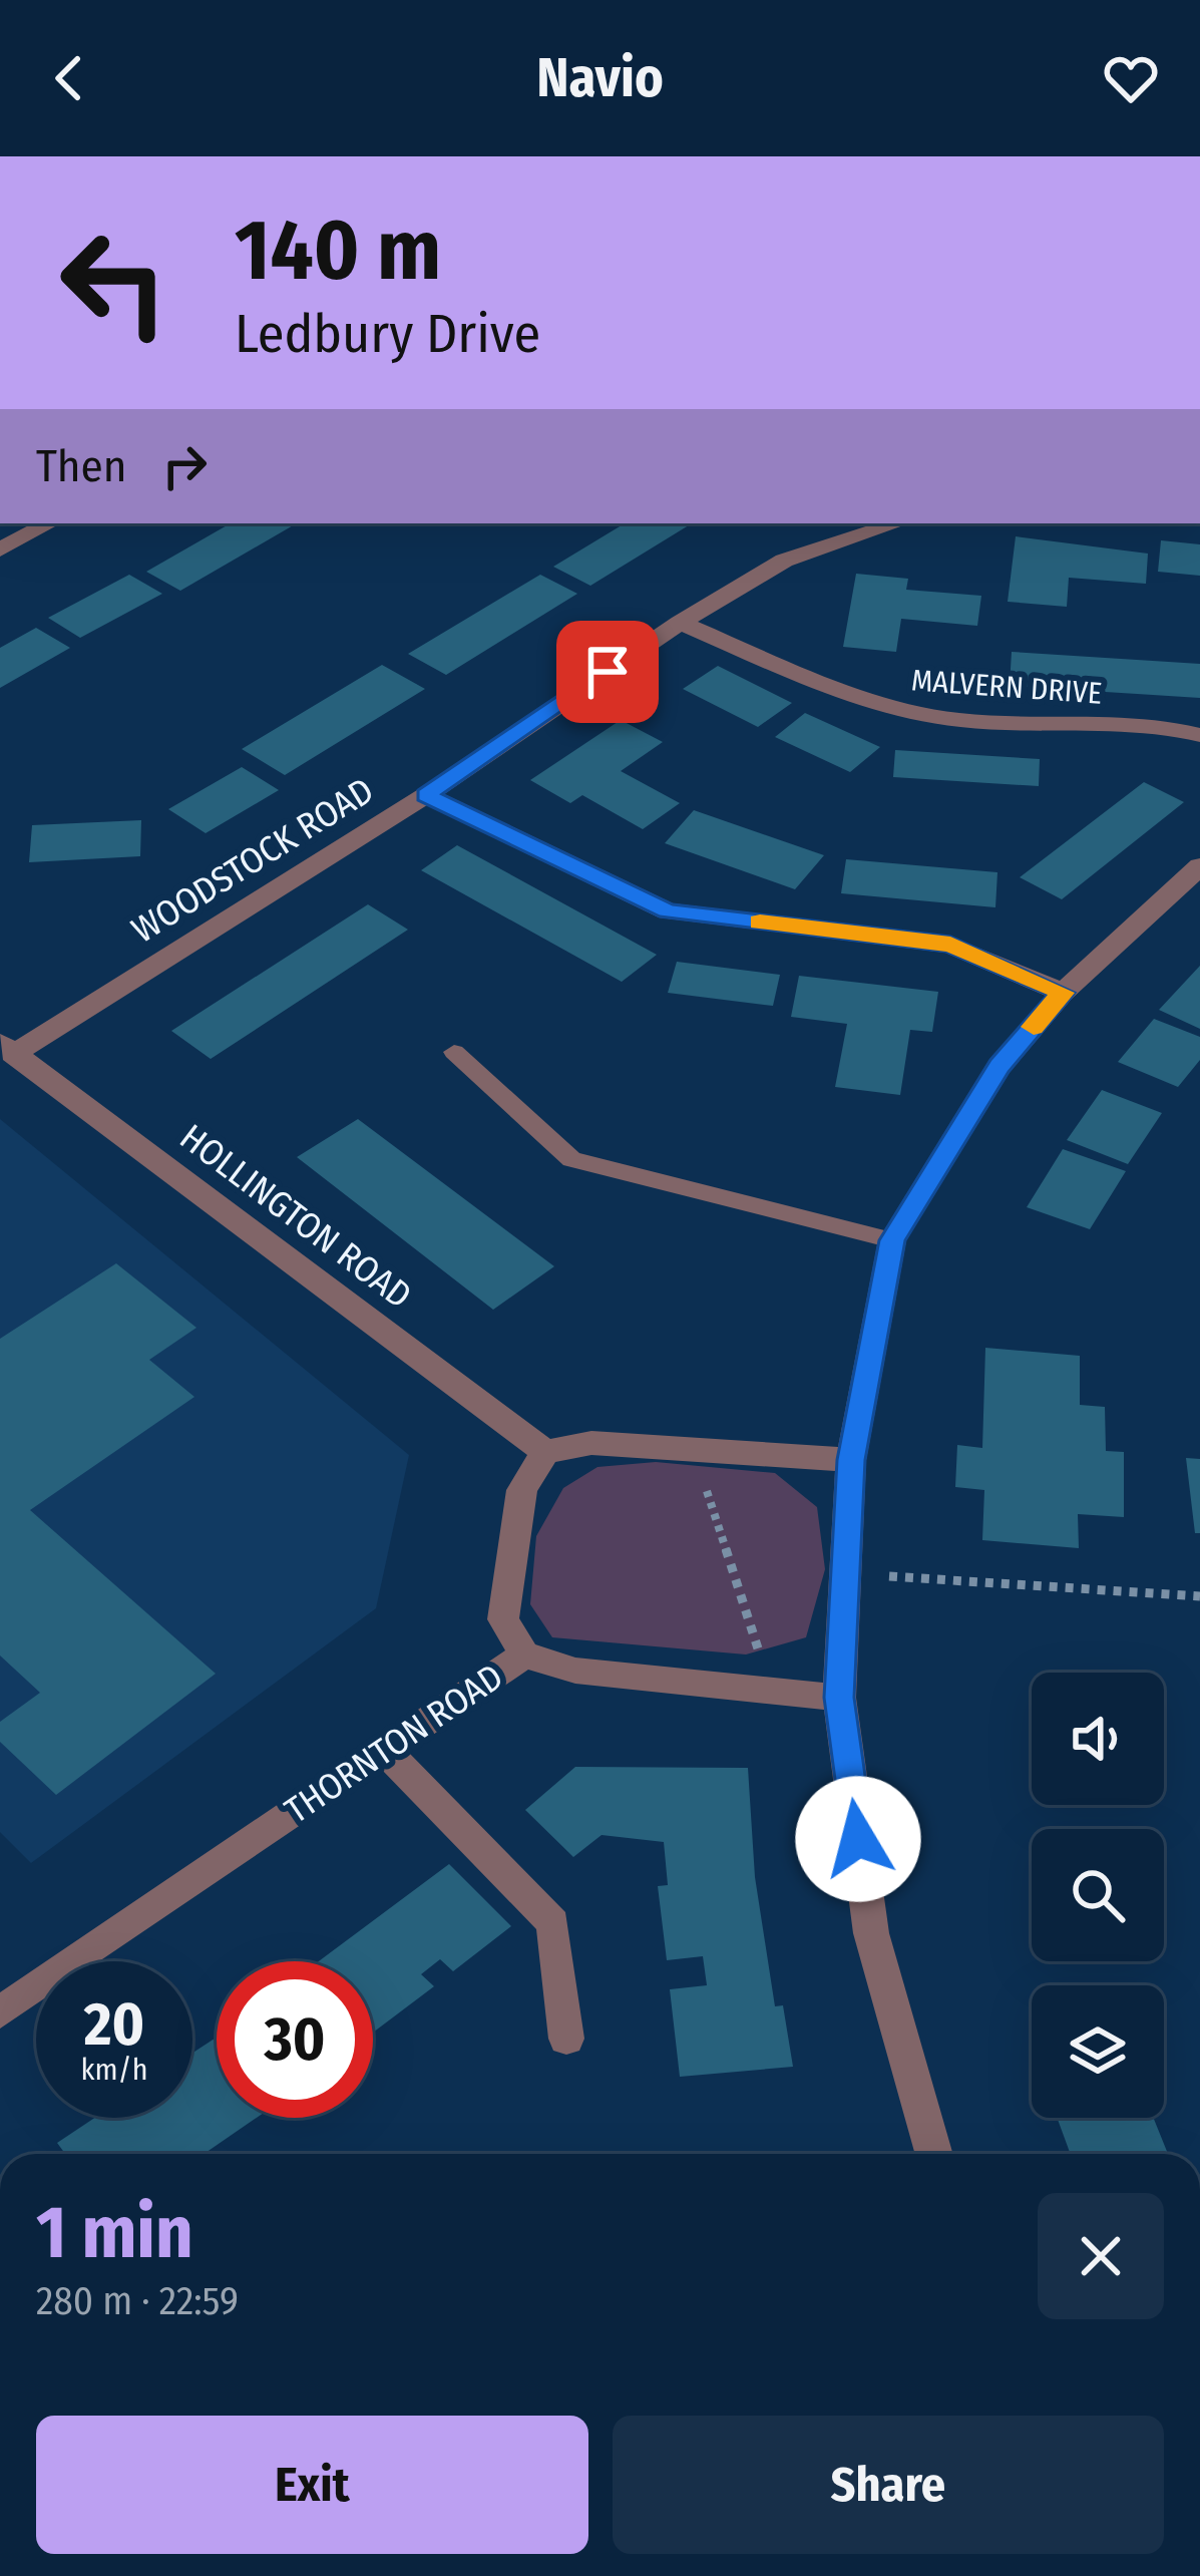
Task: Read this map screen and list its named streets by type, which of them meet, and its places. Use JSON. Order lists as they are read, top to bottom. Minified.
{"streets":{"street":["MALVERN DRIVE","WOODSTOCK ROAD","HOLLINGTON ROAD","THORNTON ROAD"]},"crossings":[["MALVERN DRIVE","WOODSTOCK ROAD"],["WOODSTOCK ROAD","HOLLINGTON ROAD"]],"page":{"header":"Navio","turn":["140 m","Ledbury Drive"],"then":"Then","speed":"20 km/h","limit":"30","heading":["1 min","280 m · 22:59"],"buttons":["Exit","Share"]}}
